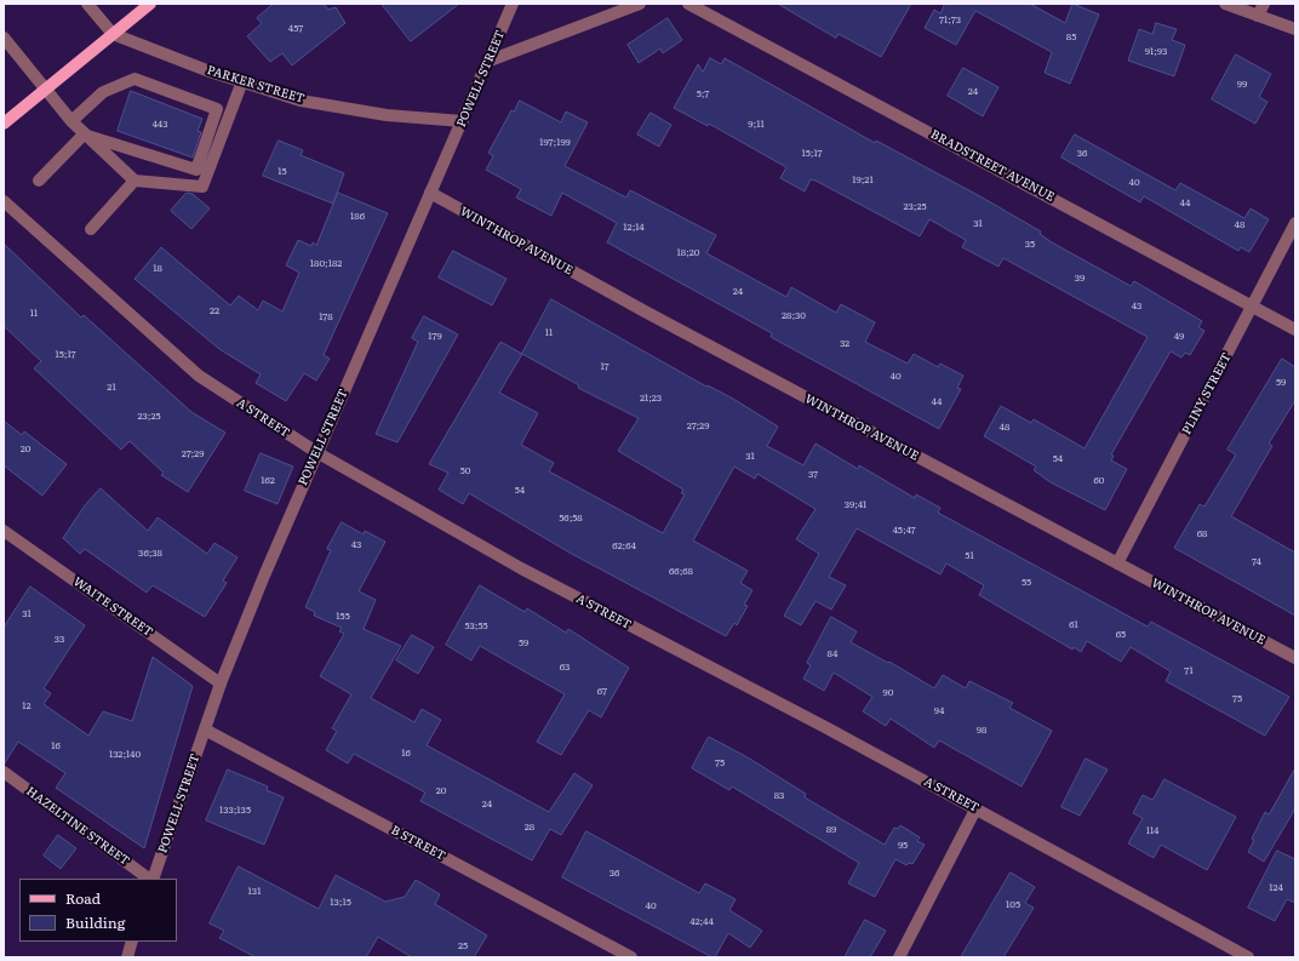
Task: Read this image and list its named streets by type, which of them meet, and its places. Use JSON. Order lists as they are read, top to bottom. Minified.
{"streets":{"street":["POWELL STREET","PARKER STREET","BRADSTREET AVENUE","WINTHROP AVENUE","PLINY STREET","A STREET","WAITE STREET","HAZELTINE STREET","B STREET"]},"crossings":[["POWELL STREET","PARKER STREET"],["POWELL STREET","WINTHROP AVENUE"],["POWELL STREET","A STREET"],["POWELL STREET","WAITE STREET"],["POWELL STREET","B STREET"],["BRADSTREET AVENUE","PLINY STREET"],["WINTHROP AVENUE","PLINY STREET"]],"house_numbers":["71;73","457","85","91;93","99","24","5;7","443","9;11","197;199","15;17","36","15","19;21","40","44","23;25","186","31","48","12;14","35","18;20","180;182","18","39","24","43","22","11","28;30","178","11","179","49","32","15;17","17","40","59","21","21;23","44","23;25","27;29","48","20","27;29","31","54","50","37","162","60","54","39;41","56;58","45;47","68","43","62;64","36;38","51","74","66;68","55","31","155","61","53;55","65","33","59","84","63","71","67","90","75","12","94","98","16","16","132;140","75","20","83","24","133;135","28","89","114","95","36","124","131","13;15","105","40","42;44","25"],"legend":["Road","Building"]}
